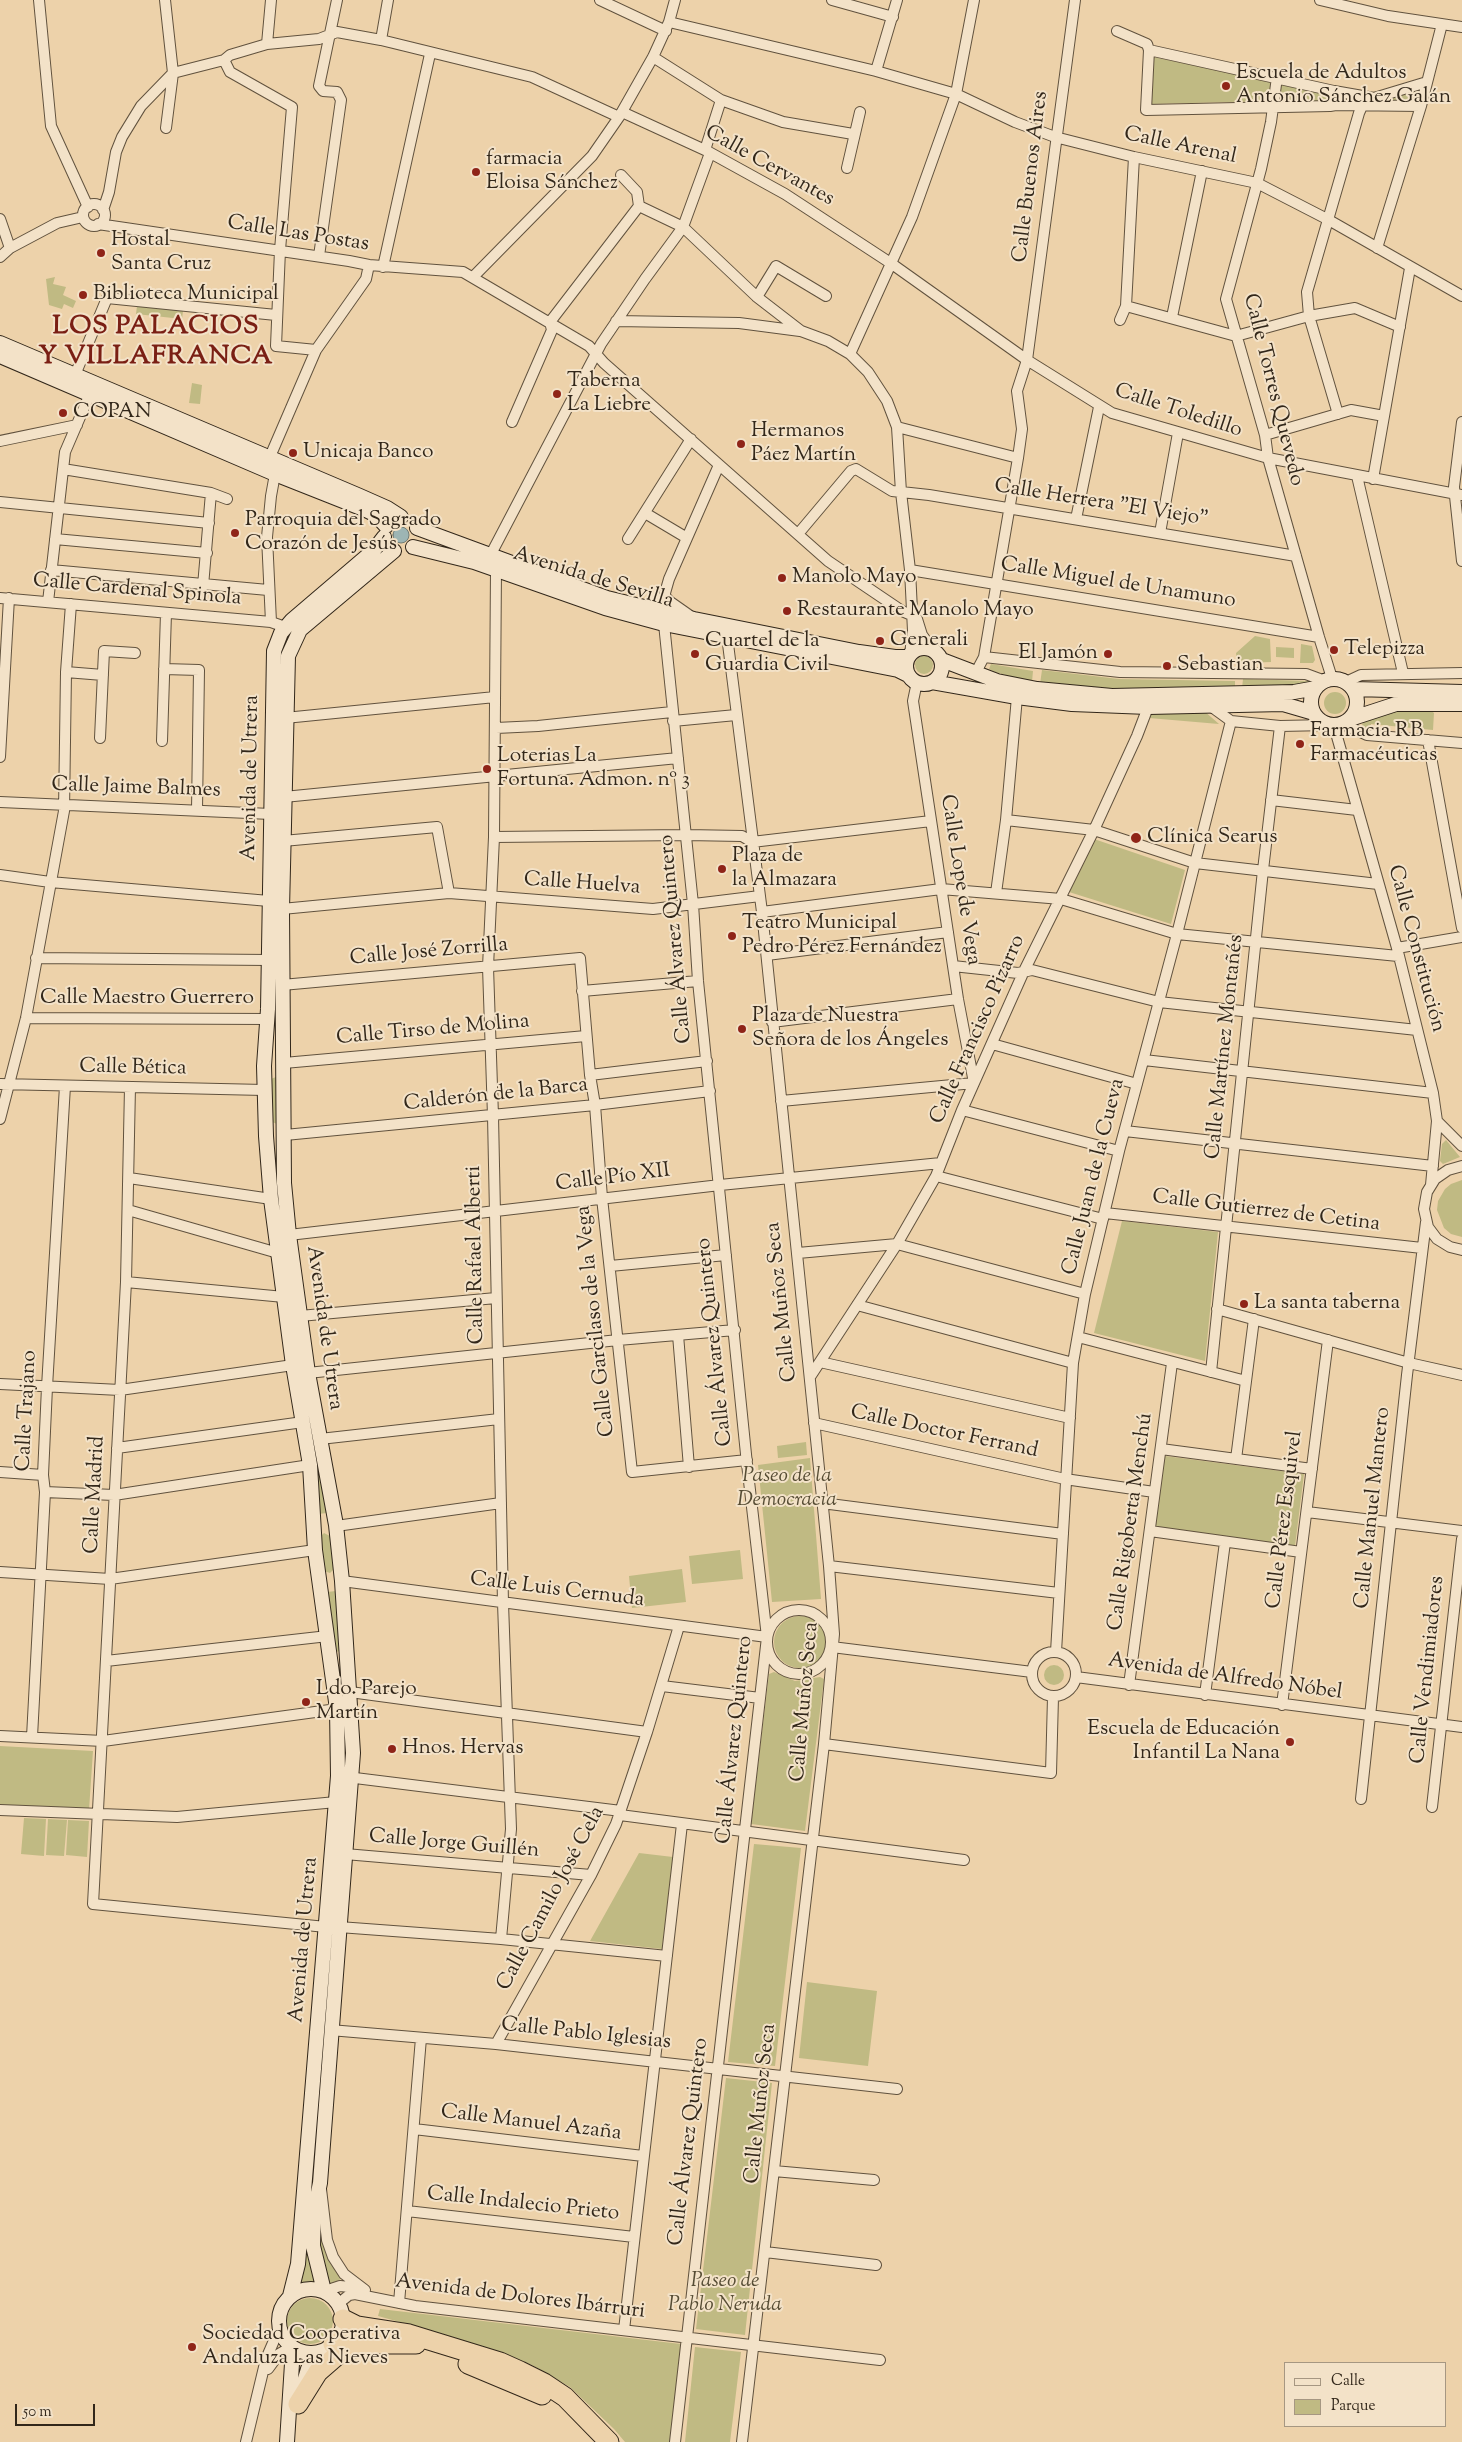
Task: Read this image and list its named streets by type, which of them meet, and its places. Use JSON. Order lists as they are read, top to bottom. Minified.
{"streets":{"street":["Calle Arenal","Calle Cervantes","Calle Buenos Aires","Calle Las Postas","Calle Torres Quevedo","Calle Toledillo","Calle Herrera \"El Viejo\"","Avenida de Sevilla","Calle Miguel de Unamuno","Calle Cardenal Spinola","Avenida de Utrera","Calle Jaime Balmes","Calle Lope de Vega","Calle Huelva","Calle Álvarez Quintero","Calle Constitución","Calle José Zorrilla","Calle Maestro Guerrero","Calle Francisco Pizarro","Calle Tirso de Molina","Calle Martínez Montañés","Calle Bética","Calderón de la Barca","Calle Juan de la Cueva","Calle Pío XII","Calle Gutierrez de Cetina","Calle Rafael Alberti","Calle Muñoz Seca","Calle Garcilaso de la Vega","Calle Trajano","Calle Doctor Ferrand","Calle Madrid","Calle Manuel Mantero","Calle Pérez Esquivel","Calle Rigoberta Menchú","Calle Luis Cernuda","Calle Vendimiadores","Avenida de Alfredo Nóbel","Calle Jorge Guillén","Calle Camilo José Cela","Calle Pablo Iglesias","Calle Manuel Azaña","Calle Indalecio Prieto","Avenida de Dolores Ibárruri"]},"crossings":[["Calle Arenal","Calle Buenos Aires"],["Calle Arenal","Calle Torres Quevedo"],["Calle Cervantes","Calle Toledillo"],["Calle Buenos Aires","Calle Toledillo"],["Calle Buenos Aires","Calle Herrera \"El Viejo\""],["Calle Buenos Aires","Calle Miguel de Unamuno"],["Calle Torres Quevedo","Calle Toledillo"],["Calle Torres Quevedo","Calle Herrera \"El Viejo\""],["Calle Torres Quevedo","Calle Miguel de Unamuno"],["Avenida de Sevilla","Avenida de Utrera"],["Avenida de Sevilla","Calle Lope de Vega"],["Avenida de Sevilla","Calle Álvarez Quintero"],["Avenida de Sevilla","Calle Rafael Alberti"],["Avenida de Sevilla","Calle Muñoz Seca"],["Calle Cardenal Spinola","Avenida de Utrera"],["Avenida de Utrera","Calle Jaime Balmes"],["Avenida de Utrera","Calle Huelva"],["Avenida de Utrera","Calle José Zorrilla"],["Avenida de Utrera","Calle Maestro Guerrero"],["Avenida de Utrera","Calle Tirso de Molina"],["Avenida de Utrera","Calle Bética"],["Avenida de Utrera","Calderón de la Barca"],["Avenida de Utrera","Calle Pío XII"],["Avenida de Utrera","Calle Madrid"],["Avenida de Utrera","Calle Luis Cernuda"],["Avenida de Utrera","Calle Jorge Guillén"],["Avenida de Utrera","Calle Pablo Iglesias"],["Avenida de Utrera","Avenida de Dolores Ibárruri"],["Calle Lope de Vega","Calle Francisco Pizarro"],["Calle Huelva","Calle Álvarez Quintero"],["Calle Huelva","Calle Rafael Alberti"],["Calle Huelva","Calle Muñoz Seca"],["Calle Álvarez Quintero","Calderón de la Barca"],["Calle Álvarez Quintero","Calle Pío XII"],["Calle Álvarez Quintero","Calle Muñoz Seca"],["Calle Álvarez Quintero","Calle Luis Cernuda"],["Calle Álvarez Quintero","Calle Pablo Iglesias"],["Calle Álvarez Quintero","Avenida de Dolores Ibárruri"],["Calle Constitución","Calle Manuel Mantero"],["Calle José Zorrilla","Calle Rafael Alberti"],["Calle José Zorrilla","Calle Garcilaso de la Vega"],["Calle Francisco Pizarro","Calle Pío XII"],["Calle Francisco Pizarro","Calle Gutierrez de Cetina"],["Calle Francisco Pizarro","Calle Muñoz Seca"],["Calle Tirso de Molina","Calle Rafael Alberti"],["Calle Tirso de Molina","Calle Garcilaso de la Vega"],["Calle Martínez Montañés","Calle Gutierrez de Cetina"],["Calle Bética","Calle Trajano"],["Calle Bética","Calle Madrid"],["Calderón de la Barca","Calle Rafael Alberti"],["Calderón de la Barca","Calle Garcilaso de la Vega"],["Calle Juan de la Cueva","Calle Gutierrez de Cetina"],["Calle Juan de la Cueva","Calle Doctor Ferrand"],["Calle Juan de la Cueva","Avenida de Alfredo Nóbel"],["Calle Pío XII","Calle Rafael Alberti"],["Calle Pío XII","Calle Muñoz Seca"],["Calle Pío XII","Calle Garcilaso de la Vega"],["Calle Gutierrez de Cetina","Calle Manuel Mantero"],["Calle Rafael Alberti","Calle Luis Cernuda"],["Calle Rafael Alberti","Calle Jorge Guillén"],["Calle Muñoz Seca","Calle Doctor Ferrand"],["Calle Muñoz Seca","Calle Luis Cernuda"],["Calle Muñoz Seca","Calle Pablo Iglesias"],["Calle Muñoz Seca","Avenida de Dolores Ibárruri"],["Calle Doctor Ferrand","Calle Rigoberta Menchú"],["Calle Manuel Mantero","Avenida de Alfredo Nóbel"],["Calle Pérez Esquivel","Avenida de Alfredo Nóbel"],["Calle Rigoberta Menchú","Avenida de Alfredo Nóbel"],["Calle Luis Cernuda","Calle Camilo José Cela"],["Calle Vendimiadores","Avenida de Alfredo Nóbel"],["Calle Jorge Guillén","Calle Camilo José Cela"],["Calle Camilo José Cela","Calle Pablo Iglesias"]],"districts":["LOS PALACIOS Y VILLAFRANCA"],"parks":["Paseo de la Democracia","Paseo de Pablo Neruda"],"places":["Escuela de Adultos Antonio Sánchez Galán","farmacia Eloisa Sánchez","Hostal Santa Cruz","Biblioteca Municipal","Taberna La Liebre","COPAN","Hermanos Páez Martín","Unicaja Banco","Parroquia del Sagrado Corazón de Jesús","Manolo Mayo","Restaurante Manolo Mayo","Generali","Telepizza","Cuartel de la Guardia Civil","El Jamón","Sebastian","Farmacia RB Farmacéuticas","Loterias La Fortuna. Admon. nº 3","Clínica Searus","Plaza de la Almazara","Teatro Municipal Pedro Pérez Fernández","Plaza de Nuestra Señora de los Ángeles","La santa taberna","Ldo. Parejo Martín","Escuela de Educación Infantil La Nana","Hnos. Hervas","Sociedad Cooperativa Andaluza Las Nieves"],"legend":["Calle","Parque"],"scale_bar":"50 m"}
